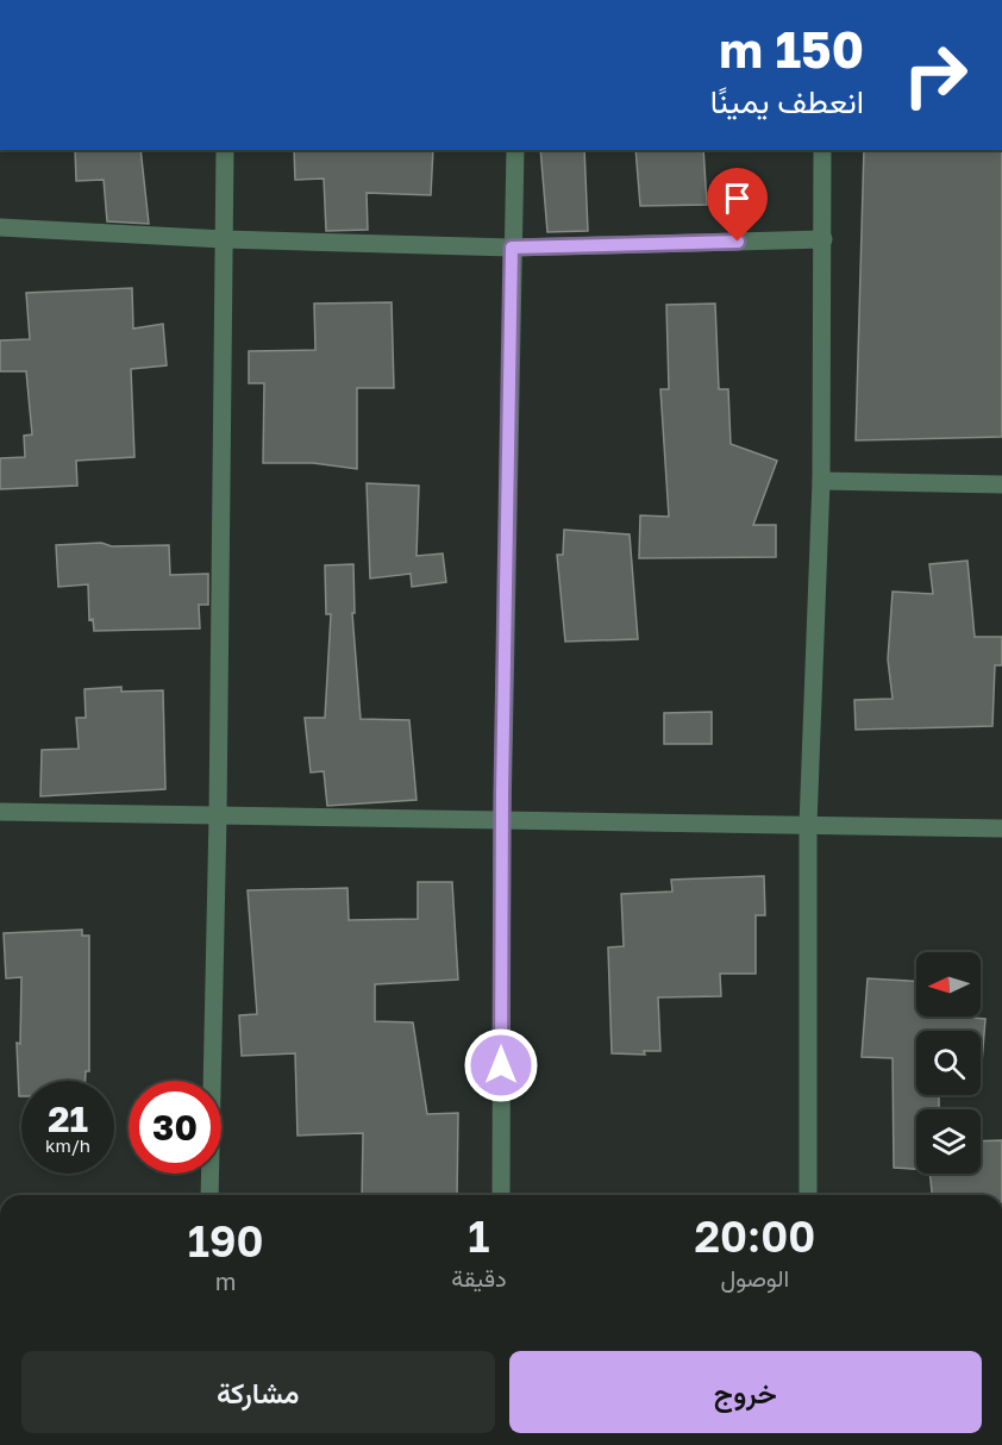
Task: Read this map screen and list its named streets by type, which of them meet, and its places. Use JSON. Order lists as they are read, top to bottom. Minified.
{"north":"left","page":{"turn":["150 m","انعطف يمينًا"],"speed":"21 km/h","limit":"30","eta":["20:00","الوصول","1","دقيقة","190","m"],"buttons":["خروج","مشاركة"]}}
